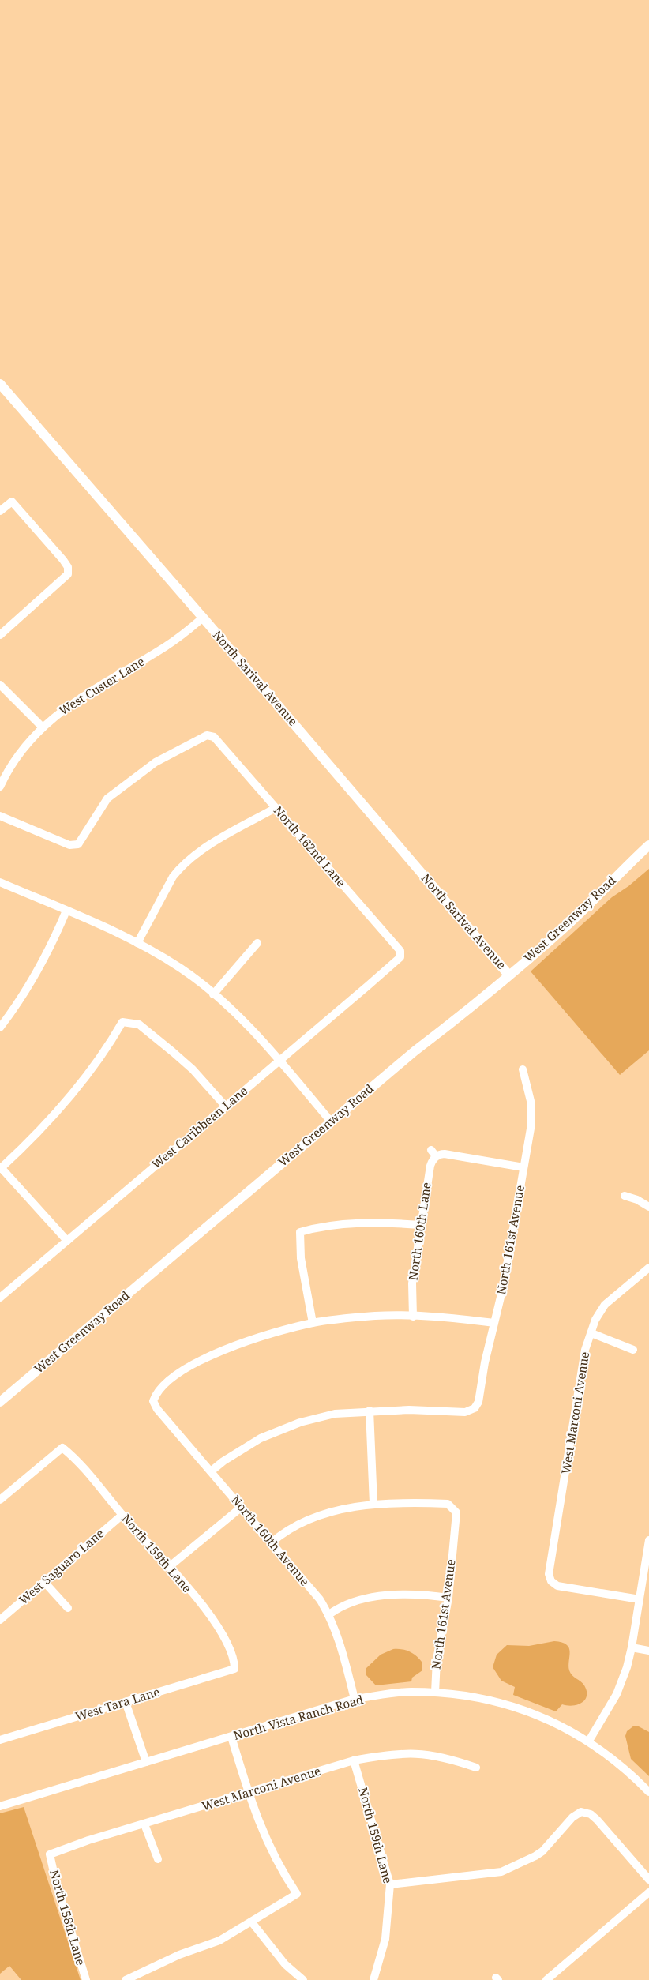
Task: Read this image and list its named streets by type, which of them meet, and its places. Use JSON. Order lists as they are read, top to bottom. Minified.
{"streets":{"main road":["North Sarival Avenue","West Greenway Road"],"street":["West Custer Lane","North 162nd Lane","West Caribbean Lane","North 160th Lane","North 161st Avenue","West Marconi Avenue","North 160th Avenue","North 159th Lane","West Saguaro Lane","West Tara Lane","North Vista Ranch Road","North 158th Lane"]},"crossings":[["North Sarival Avenue","West Custer Lane"],["North Sarival Avenue","West Greenway Road"],["North 162nd Lane","West Caribbean Lane"],["North 160th Lane","North 161st Avenue"],["North 161st Avenue","North Vista Ranch Road"],["West Marconi Avenue","North 159th Lane"],["West Marconi Avenue","North 158th Lane"],["North 160th Avenue","North Vista Ranch Road"],["North 159th Lane","West Saguaro Lane"],["North 159th Lane","West Tara Lane"]]}
